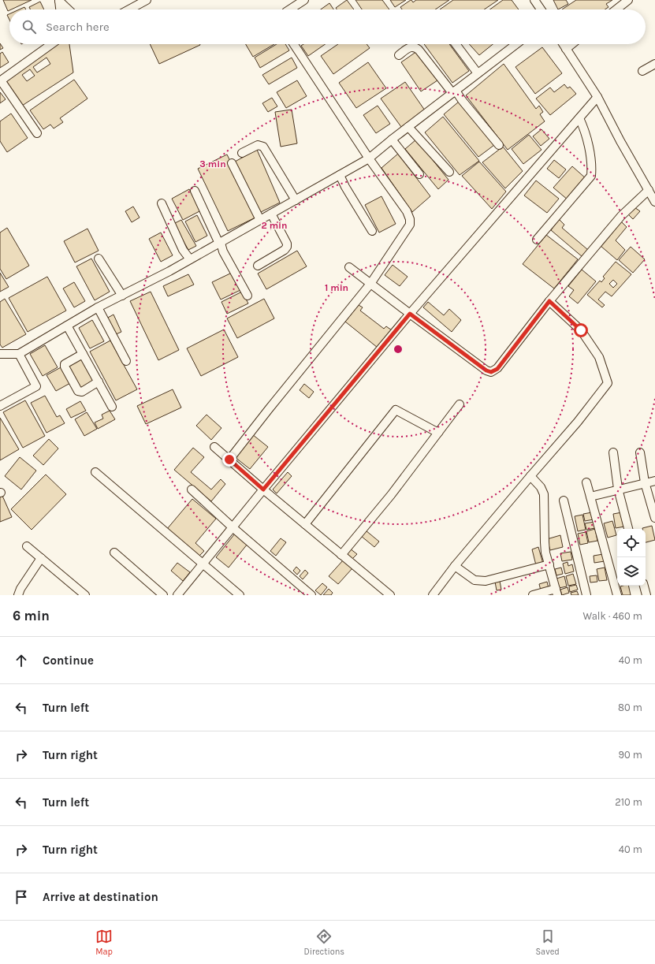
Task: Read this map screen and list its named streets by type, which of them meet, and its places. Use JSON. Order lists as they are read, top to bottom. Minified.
{"page":{"search":"Search here","heading":["6 min","Walk · 460 m"],"list":[["Continue","40 m"],["Turn left","80 m"],["Turn right","90 m"],["Turn left","210 m"],["Turn right","40 m"],"Arrive at destination"],"nav":["Map","Directions","Saved"]},"rings":["3 min","2 min","1 min"]}
